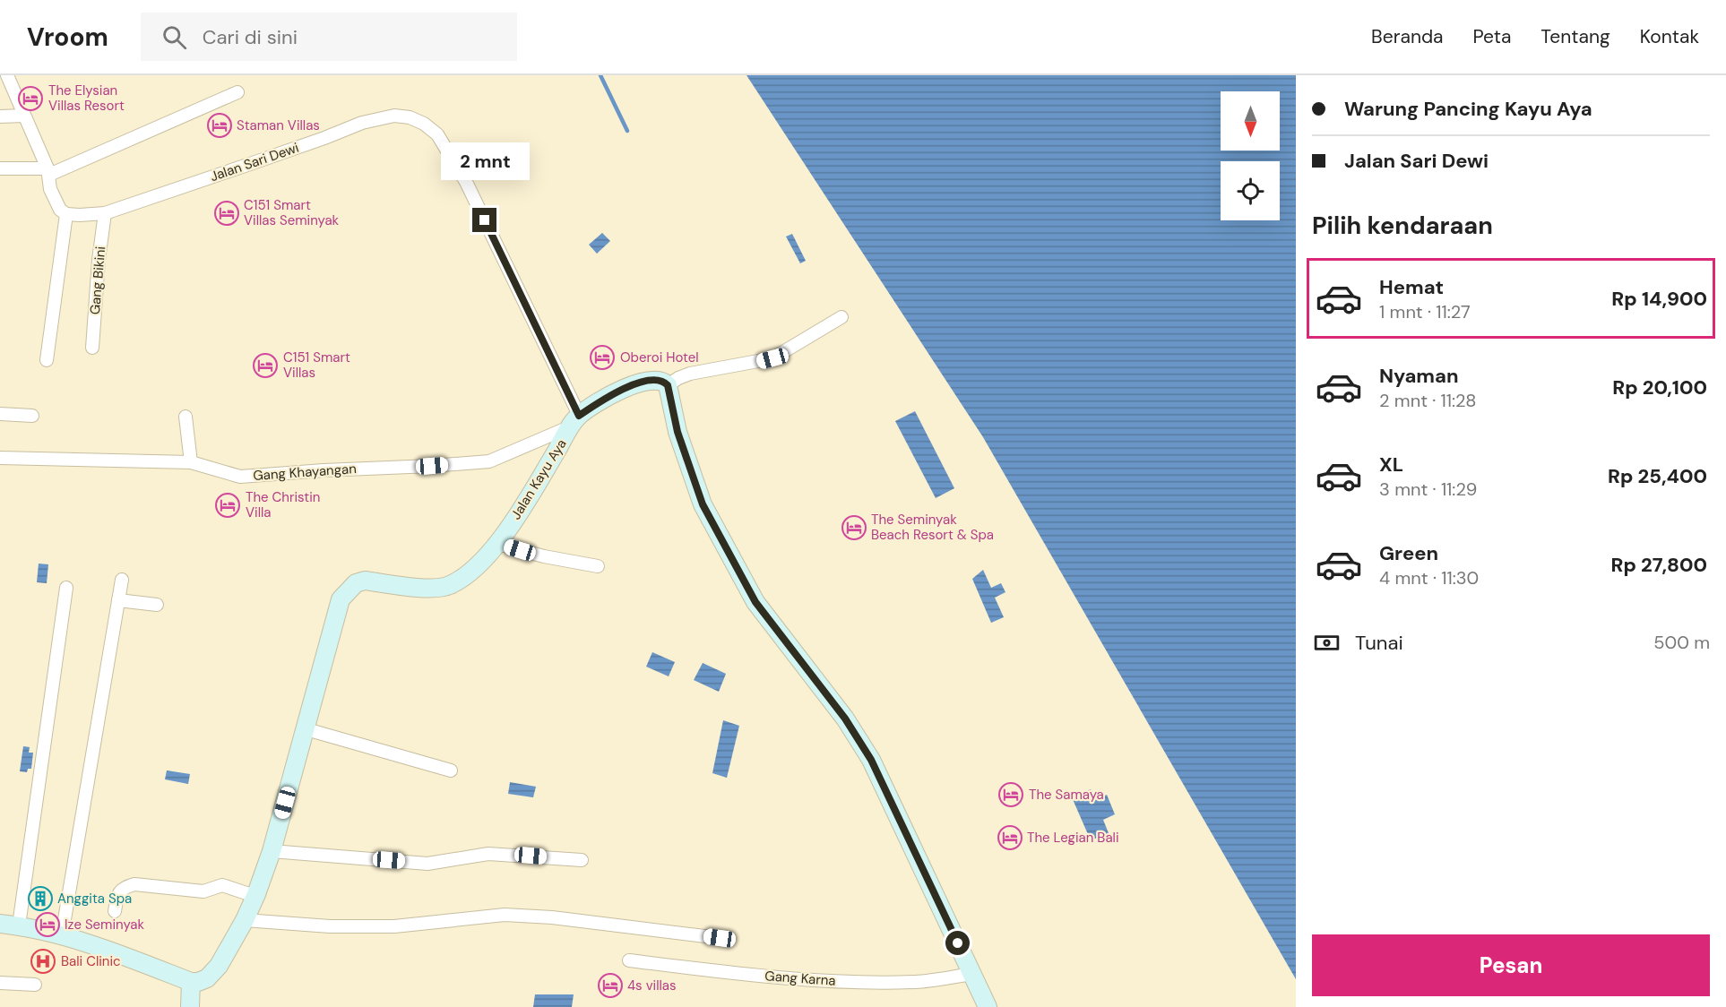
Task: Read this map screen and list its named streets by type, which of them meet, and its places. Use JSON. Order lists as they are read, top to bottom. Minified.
{"streets":{"main road":["Jalan Kayu Aya"],"street":["Jalan Sari Dewi","Gang Bikini","Gang Khayangan","Gang Karna"]},"crossings":[["Jalan Sari Dewi","Gang Bikini"],["Jalan Sari Dewi","Gang Khayangan"],["Jalan Sari Dewi","Jalan Kayu Aya"],["Gang Khayangan","Jalan Kayu Aya"]],"places":{"hotel":["The Elysian Villas Resort","Staman Villas","C151 Smart Villas Seminyak","Oberoi Hotel","C151 Smart Villas","The Christin Villa","The Seminyak Beach Resort & Spa","The Samaya","The Legian Bali","Ize Seminyak","4s villas"],"building":["Anggita Spa"],"hospital":["Bali Clinic"]},"north":"bottom","page":{"header":"Vroom","search":"Cari di sini","nav":["Beranda","Peta","Tentang","Kontak"],"banner":["Warung Pancing Kayu Aya","Jalan Sari Dewi"],"bubble":"2 mnt","heading":"Pilih kendaraan","list":[{"name":"Hemat","note":"1 mnt · 11:27","value":"Rp 14,900"},{"name":"Nyaman","note":"2 mnt · 11:28","value":"Rp 20,100"},{"name":"XL","note":"3 mnt · 11:29","value":"Rp 25,400"},{"name":"Green","note":"4 mnt · 11:30","value":"Rp 27,800"}],"pay":["Tunai","500 m"],"buttons":"Pesan"}}
